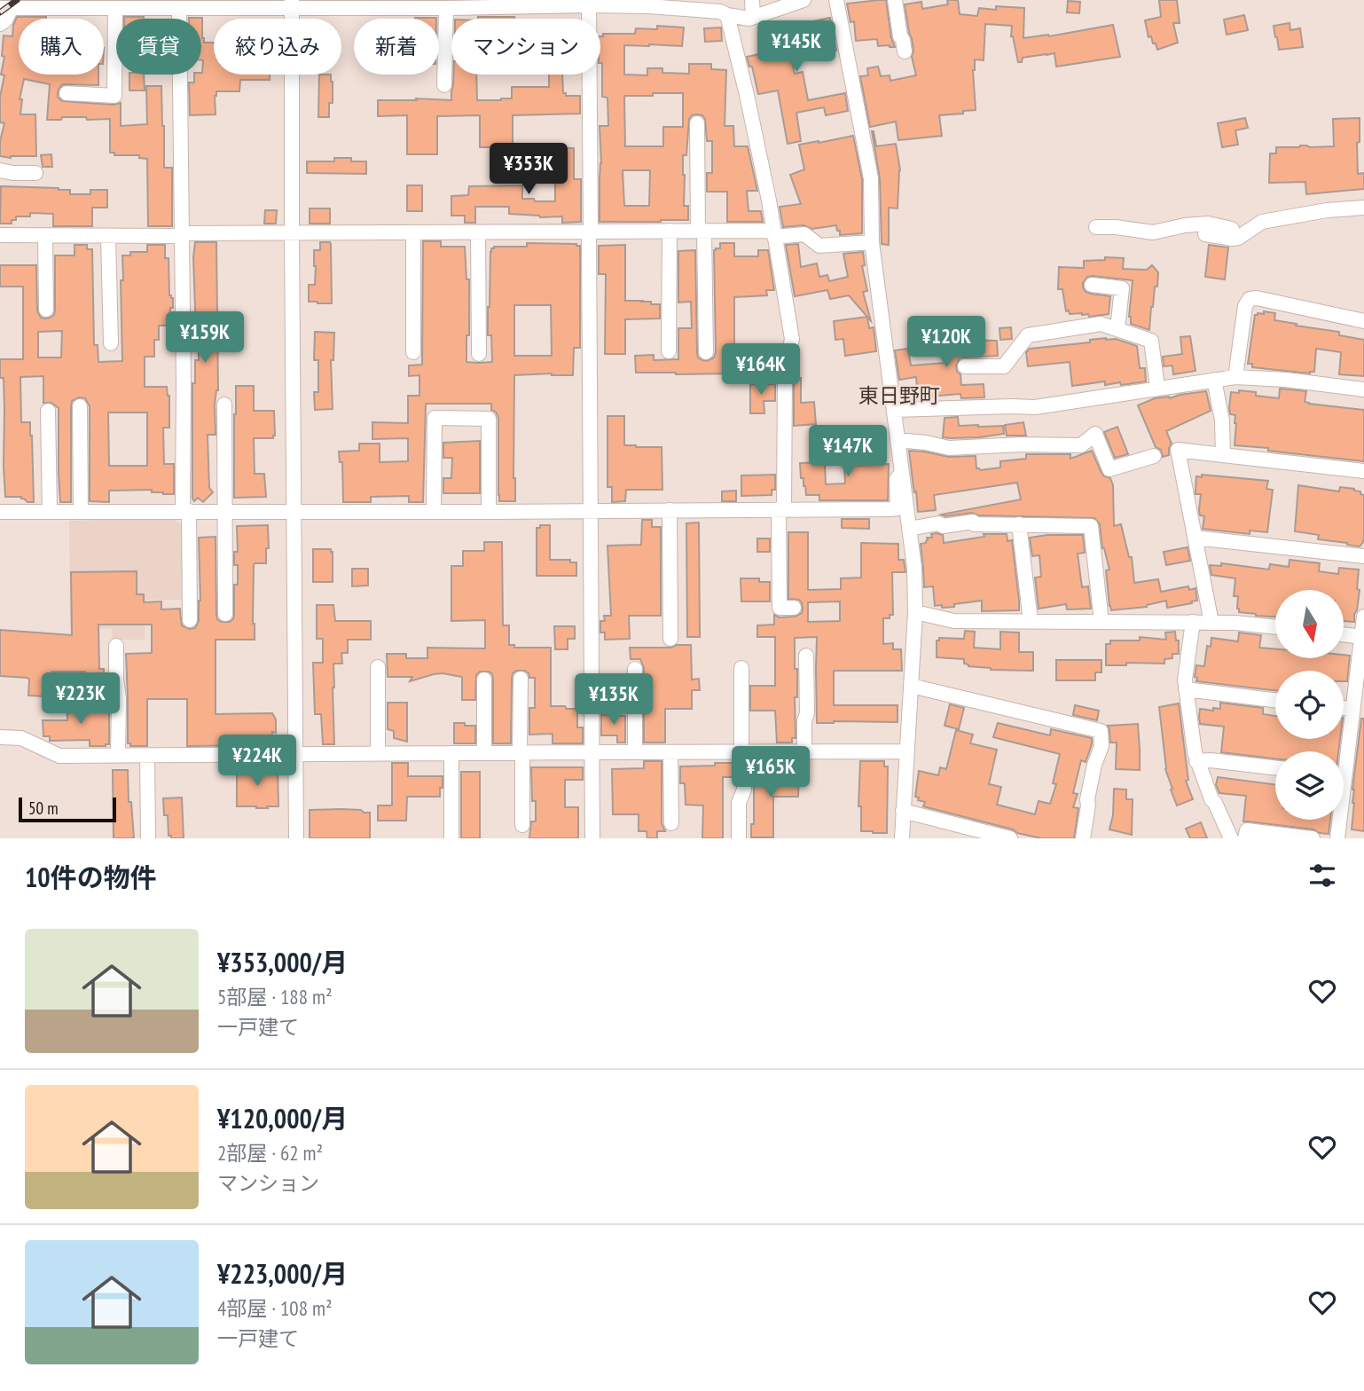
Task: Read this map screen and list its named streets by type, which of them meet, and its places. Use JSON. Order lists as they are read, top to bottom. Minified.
{"districts":["東日野町"],"scale_bar":"50 m","north":"bottom","page":{"chip":["購入","賃貸","絞り込み","新着","マンション"],"price":["¥145K","¥353K","¥159K","¥120K","¥164K","¥147K","¥223K","¥135K","¥224K","¥165K"],"scale":"50 m","heading":"10件の物件","list":[{"name":"¥353,000/月","note":"5部屋 · 188 m² · 一戸建て"},{"name":"¥120,000/月","note":"2部屋 · 62 m² · マンション"},{"name":"¥223,000/月","note":"4部屋 · 108 m² · 一戸建て"}]}}
